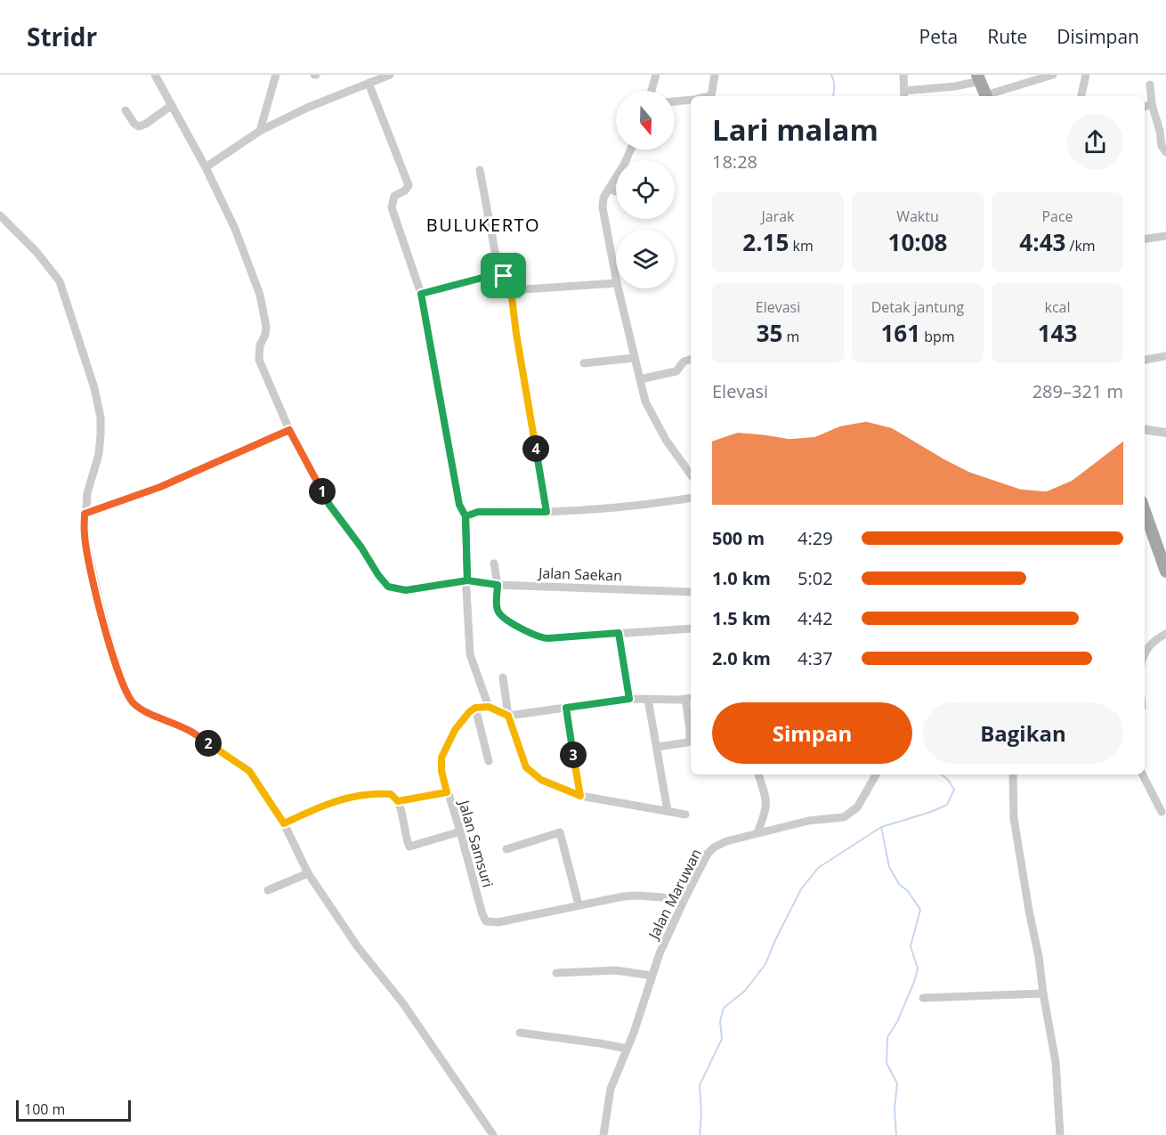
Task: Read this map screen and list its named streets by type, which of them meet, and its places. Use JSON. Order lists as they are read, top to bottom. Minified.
{"streets":{"street":["Jalan Saekan","Jalan Samsuri","Jalan Maruwan"]},"crossings":[["Jalan Samsuri","Jalan Maruwan"]],"districts":["BULUKERTO"],"scale_bar":"100 m","north":"bottom","page":{"header":"Stridr","nav":["Peta","Rute","Disimpan"],"heading":["Lari malam","18:28"],"stats":[["Jarak","2.15 km"],["Waktu","10:08"],["Pace","4:43 /km"],["Elevasi","35 m"],["Detak jantung","161 bpm"],["kcal","143"]],"chart":["Elevasi","289–321 m"],"pins":["4","1","2","3"],"list":[{"name":"500 m","note":"4:29"},{"name":"1.0 km","note":"5:02"},{"name":"1.5 km","note":"4:42"},{"name":"2.0 km","note":"4:37"}],"buttons":["Simpan","Bagikan"],"scale":"100 m"}}
